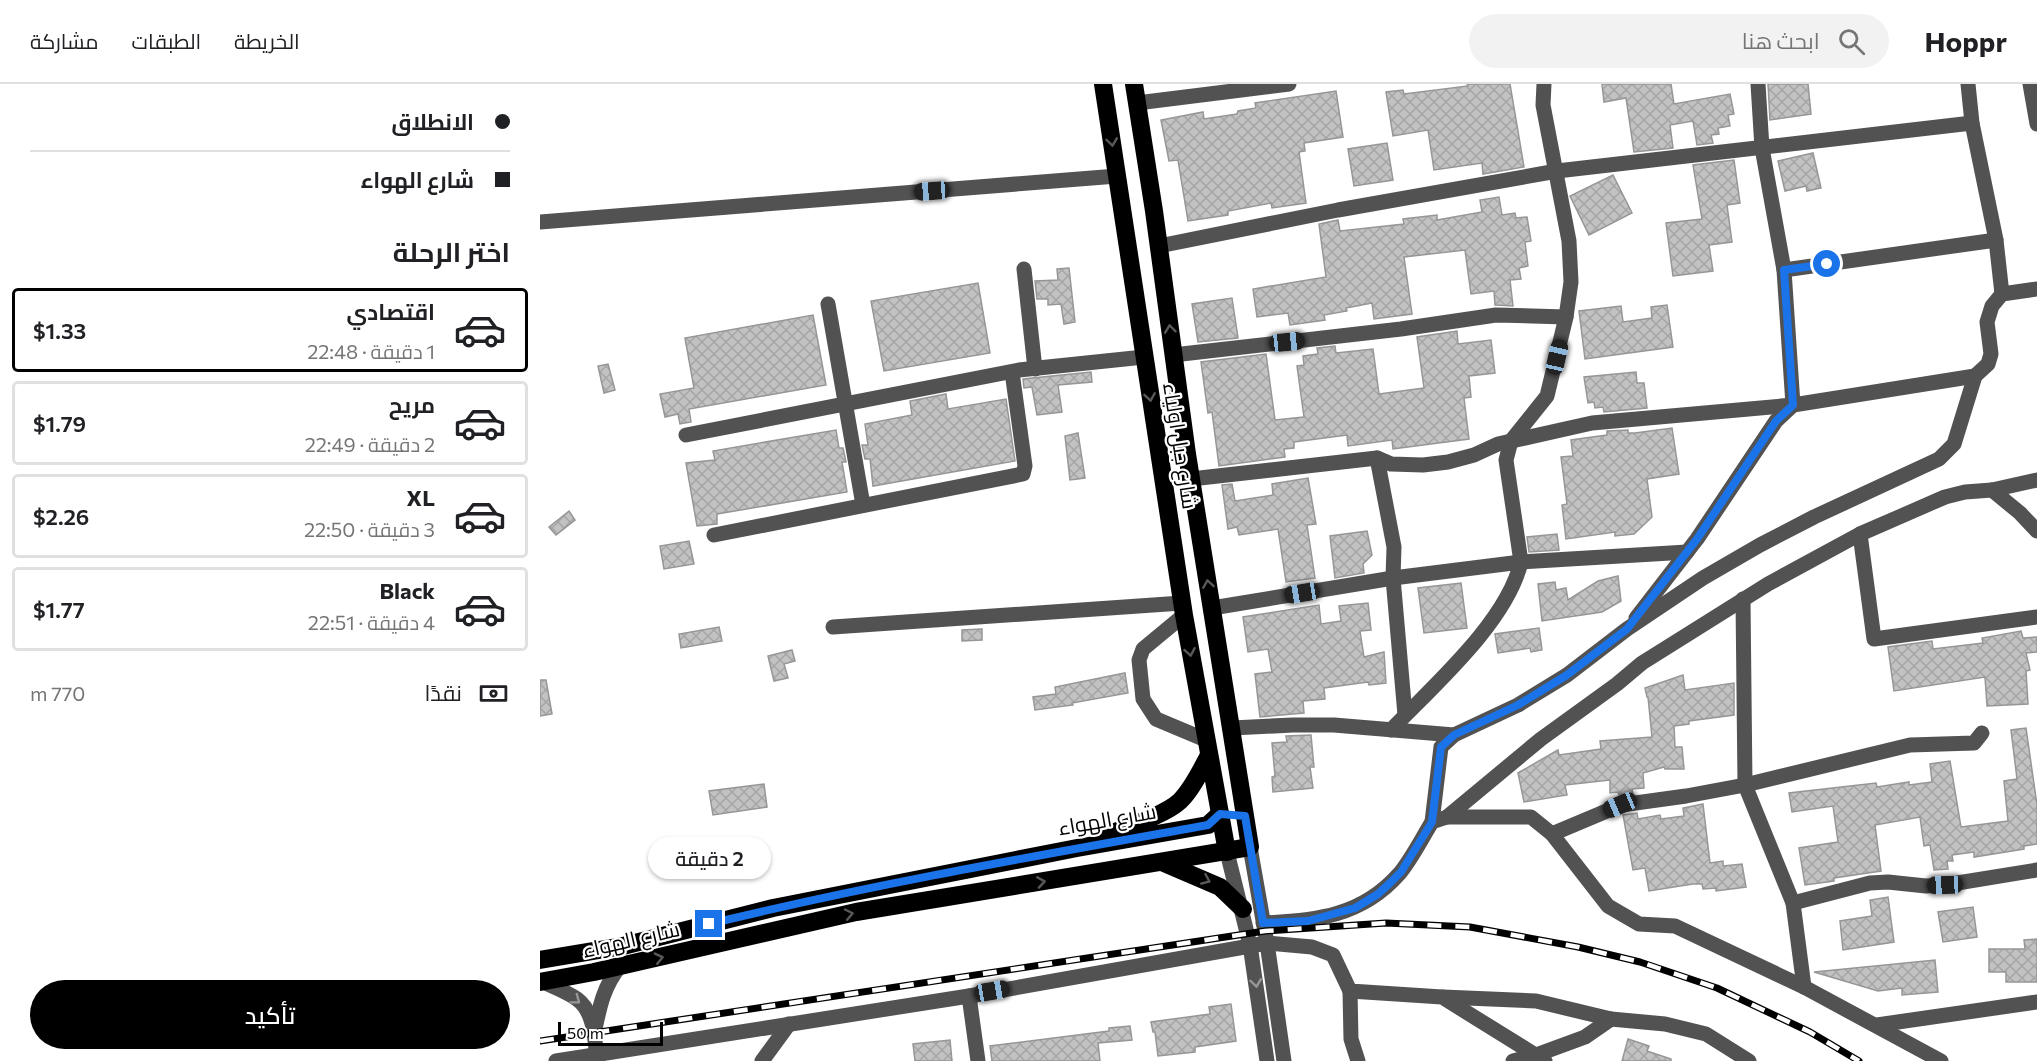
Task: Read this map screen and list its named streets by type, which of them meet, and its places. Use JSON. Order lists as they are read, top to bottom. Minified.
{"streets":{"highway":["شارع جبل اولياء","شارع الهواء"]},"crossings":[["شارع جبل اولياء","شارع الهواء"]],"scale_bar":"50 m","page":{"header":"Hoppr","search":"ابحث هنا","nav":["الخريطة","الطبقات","مشاركة"],"banner":["الانطلاق","شارع الهواء"],"heading":"اختر الرحلة","list":[{"name":"اقتصادي","note":"1 دقيقة · 22:48","value":"$1.33"},{"name":"مريح","note":"2 دقيقة · 22:49","value":"$1.79"},{"name":"XL","note":"3 دقيقة · 22:50","value":"$2.26"},{"name":"Black","note":"4 دقيقة · 22:51","value":"$1.77"}],"pay":["نقدًا","770 m"],"bubble":"2 دقيقة","buttons":"تأكيد","scale":"50 m"}}
